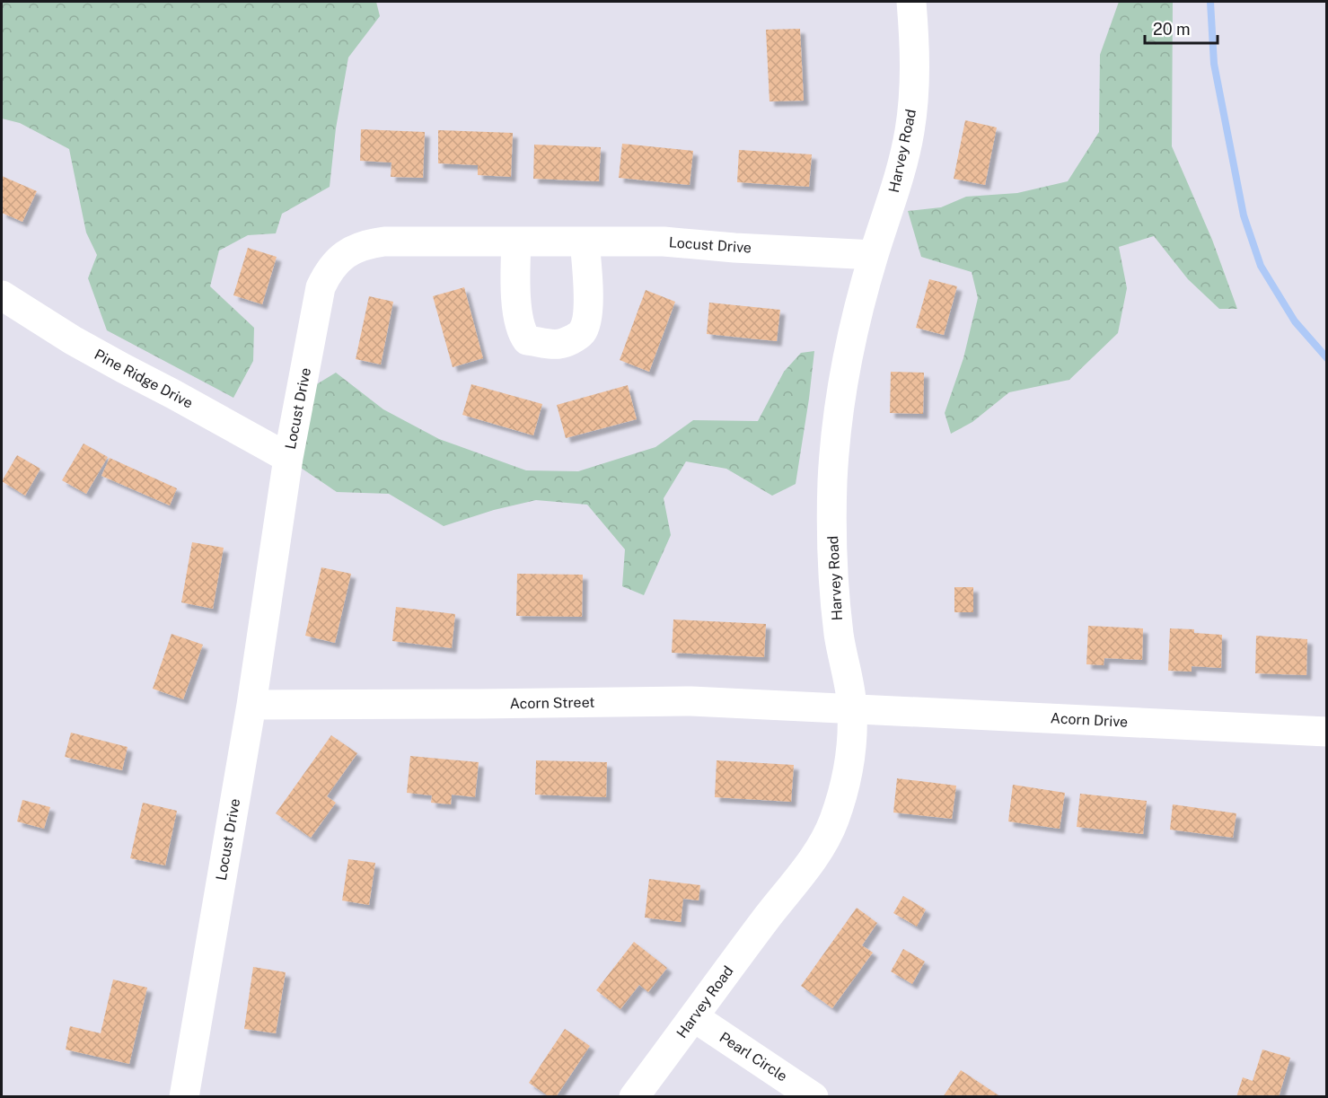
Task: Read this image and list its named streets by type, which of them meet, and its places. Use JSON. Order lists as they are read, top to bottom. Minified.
{"streets":{"street":["Harvey Road","Locust Drive","Pine Ridge Drive","Acorn Street","Acorn Drive","Pearl Circle"]},"crossings":[["Harvey Road","Locust Drive"],["Harvey Road","Acorn Street"],["Harvey Road","Acorn Drive"],["Harvey Road","Pearl Circle"],["Locust Drive","Pine Ridge Drive"],["Locust Drive","Acorn Street"],["Acorn Street","Acorn Drive"]],"scale_bar":"20 m"}
